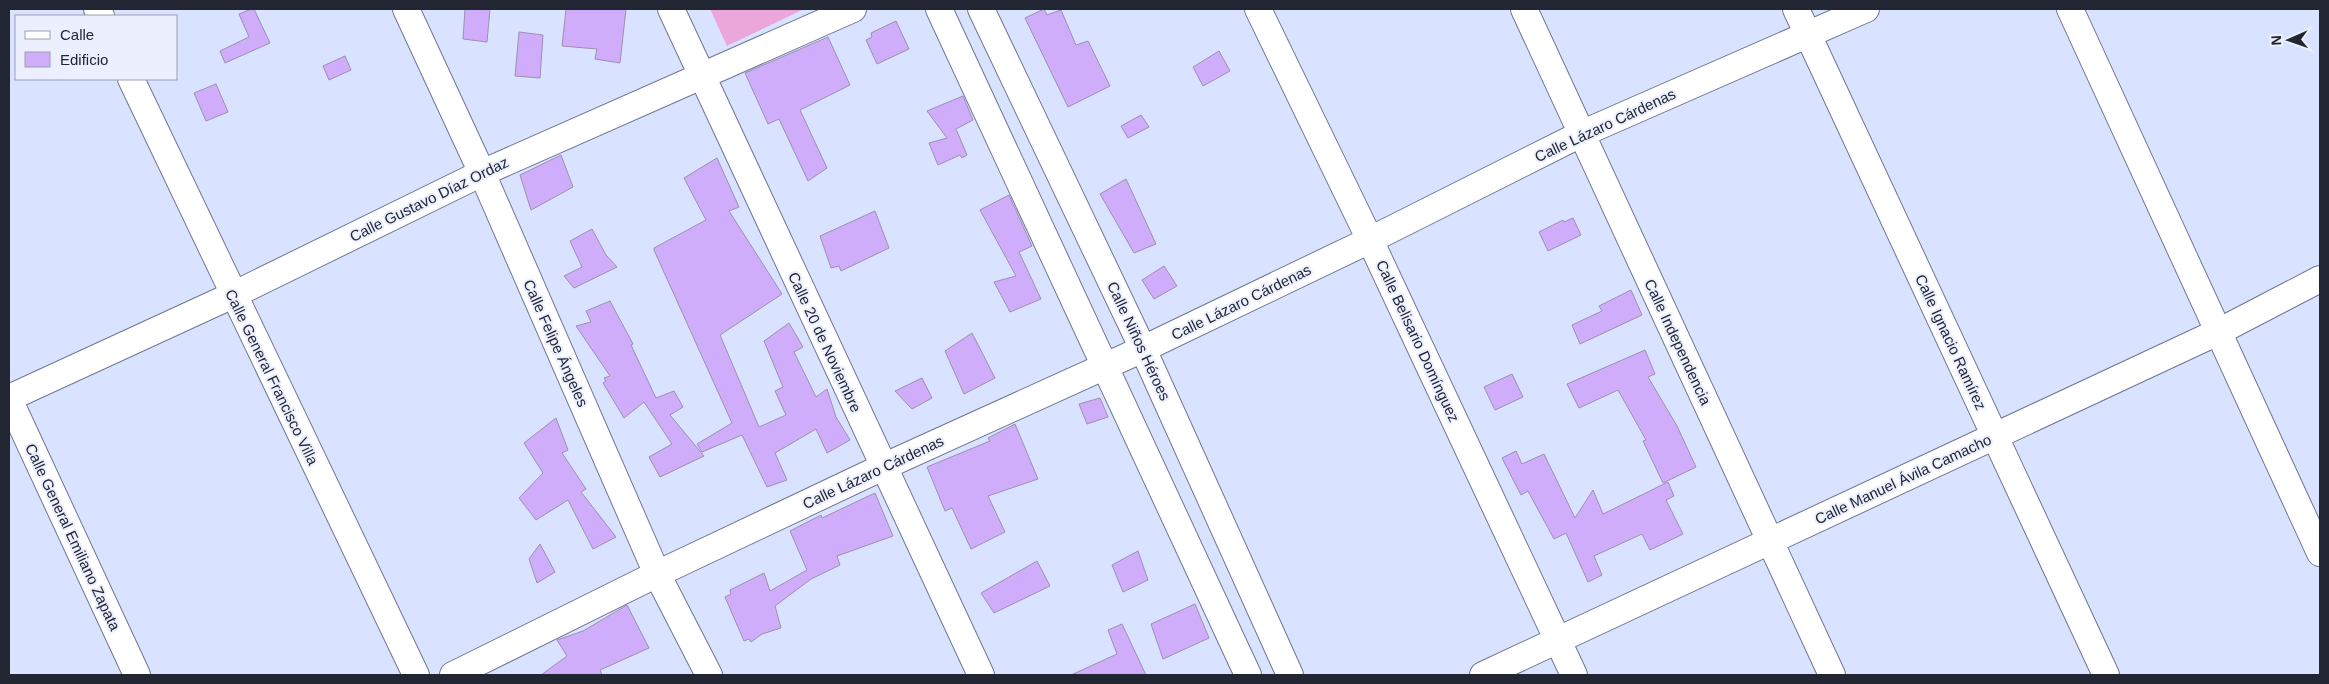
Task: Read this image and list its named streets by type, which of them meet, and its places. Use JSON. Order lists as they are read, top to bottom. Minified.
{"streets":{"street":["Calle Lázaro Cárdenas","Calle Gustavo Díaz Ordaz","Calle Niños Héroes","Calle Belisario Domínguez","Calle 20 de Noviembre","Calle Independencia","Calle Ignacio Ramírez","Calle Felipe Ángeles","Calle General Francisco Villa","Calle Manuel Ávila Camacho","Calle General Emiliano Zapata"]},"crossings":[["Calle Lázaro Cárdenas","Calle Niños Héroes"],["Calle Lázaro Cárdenas","Calle Belisario Domínguez"],["Calle Lázaro Cárdenas","Calle 20 de Noviembre"],["Calle Lázaro Cárdenas","Calle Independencia"],["Calle Lázaro Cárdenas","Calle Ignacio Ramírez"],["Calle Lázaro Cárdenas","Calle Felipe Ángeles"],["Calle Gustavo Díaz Ordaz","Calle 20 de Noviembre"],["Calle Gustavo Díaz Ordaz","Calle Felipe Ángeles"],["Calle Gustavo Díaz Ordaz","Calle General Francisco Villa"],["Calle Gustavo Díaz Ordaz","Calle General Emiliano Zapata"],["Calle Belisario Domínguez","Calle Manuel Ávila Camacho"],["Calle Independencia","Calle Manuel Ávila Camacho"],["Calle Ignacio Ramírez","Calle Manuel Ávila Camacho"]],"legend":["Calle","Edificio"],"north":"left"}
